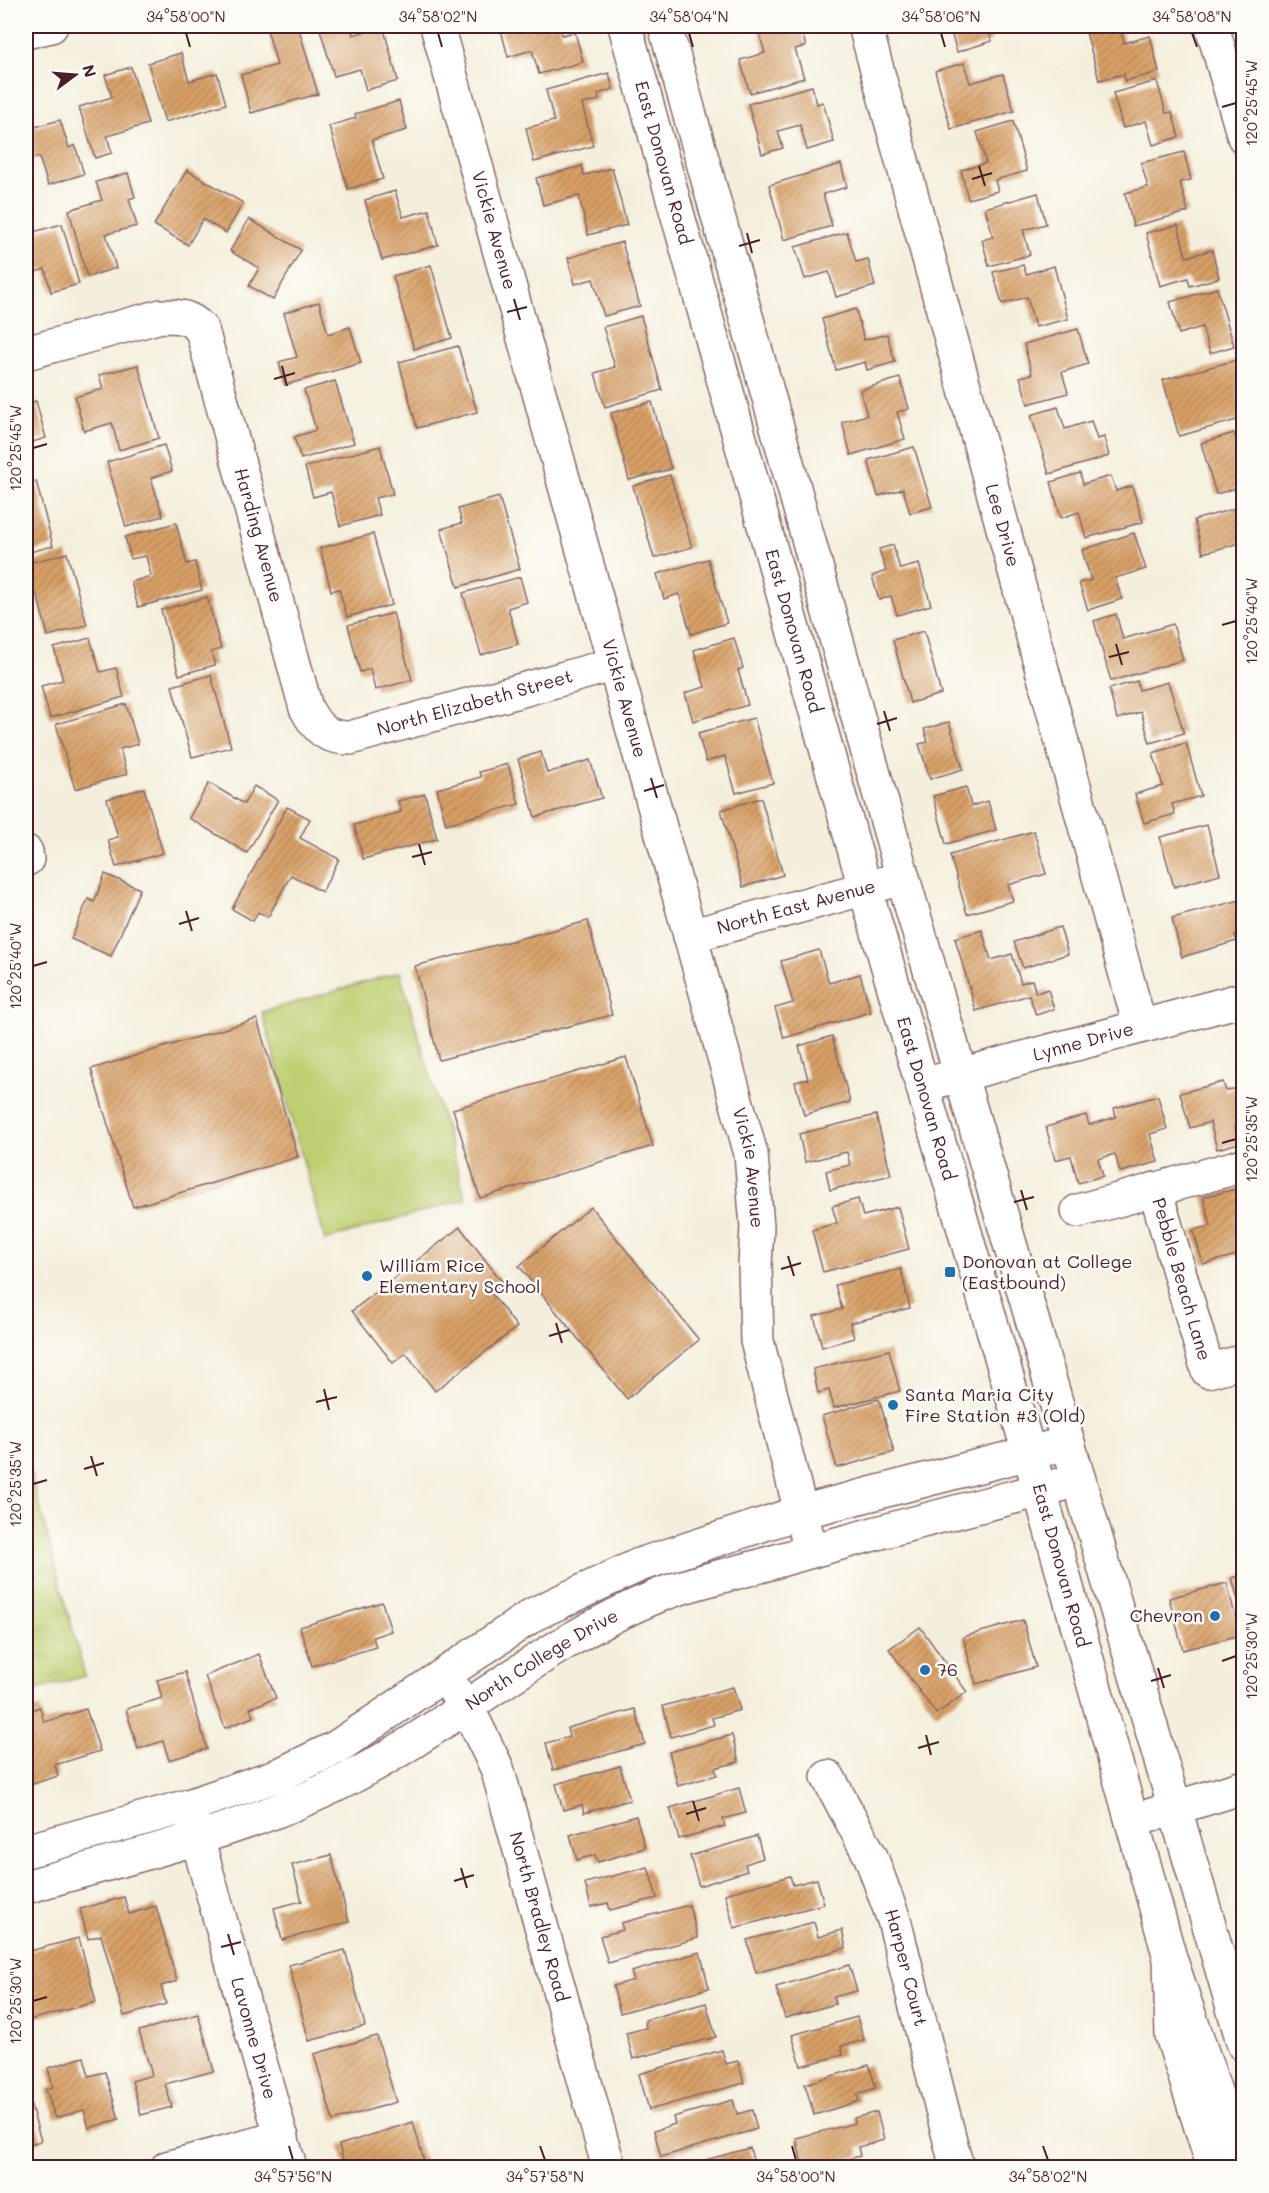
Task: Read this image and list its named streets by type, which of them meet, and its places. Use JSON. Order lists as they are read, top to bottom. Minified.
{"streets":{"main road":["East Donovan Road","Vickie Avenue","Lee Drive","Harding Avenue","North Elizabeth Street","North East Avenue","Lynne Drive","Pebble Beach Lane","North College Drive","North Bradley Road","Harper Court","Lavonne Drive"]},"crossings":[["East Donovan Road","North East Avenue"],["East Donovan Road","Lynne Drive"],["East Donovan Road","North College Drive"],["Vickie Avenue","North Elizabeth Street"],["Vickie Avenue","North East Avenue"],["Vickie Avenue","North College Drive"],["Lee Drive","Lynne Drive"],["Harding Avenue","North Elizabeth Street"],["North College Drive","North Bradley Road"],["North College Drive","Lavonne Drive"]],"places":{"transit":["Donovan at College (Eastbound)"],"other":["William Rice Elementary School","Santa Maria City Fire Station #3 (Old)","Chevron","76"]},"north":"right","coordinates":["34°58'00\"N","34°58'02\"N","34°58'04\"N","34°58'06\"N","34°58'08\"N","120°25'45\"W","120°25'40\"W","120°25'35\"W","120°25'30\"W","34°57'56\"N","34°57'58\"N"]}
